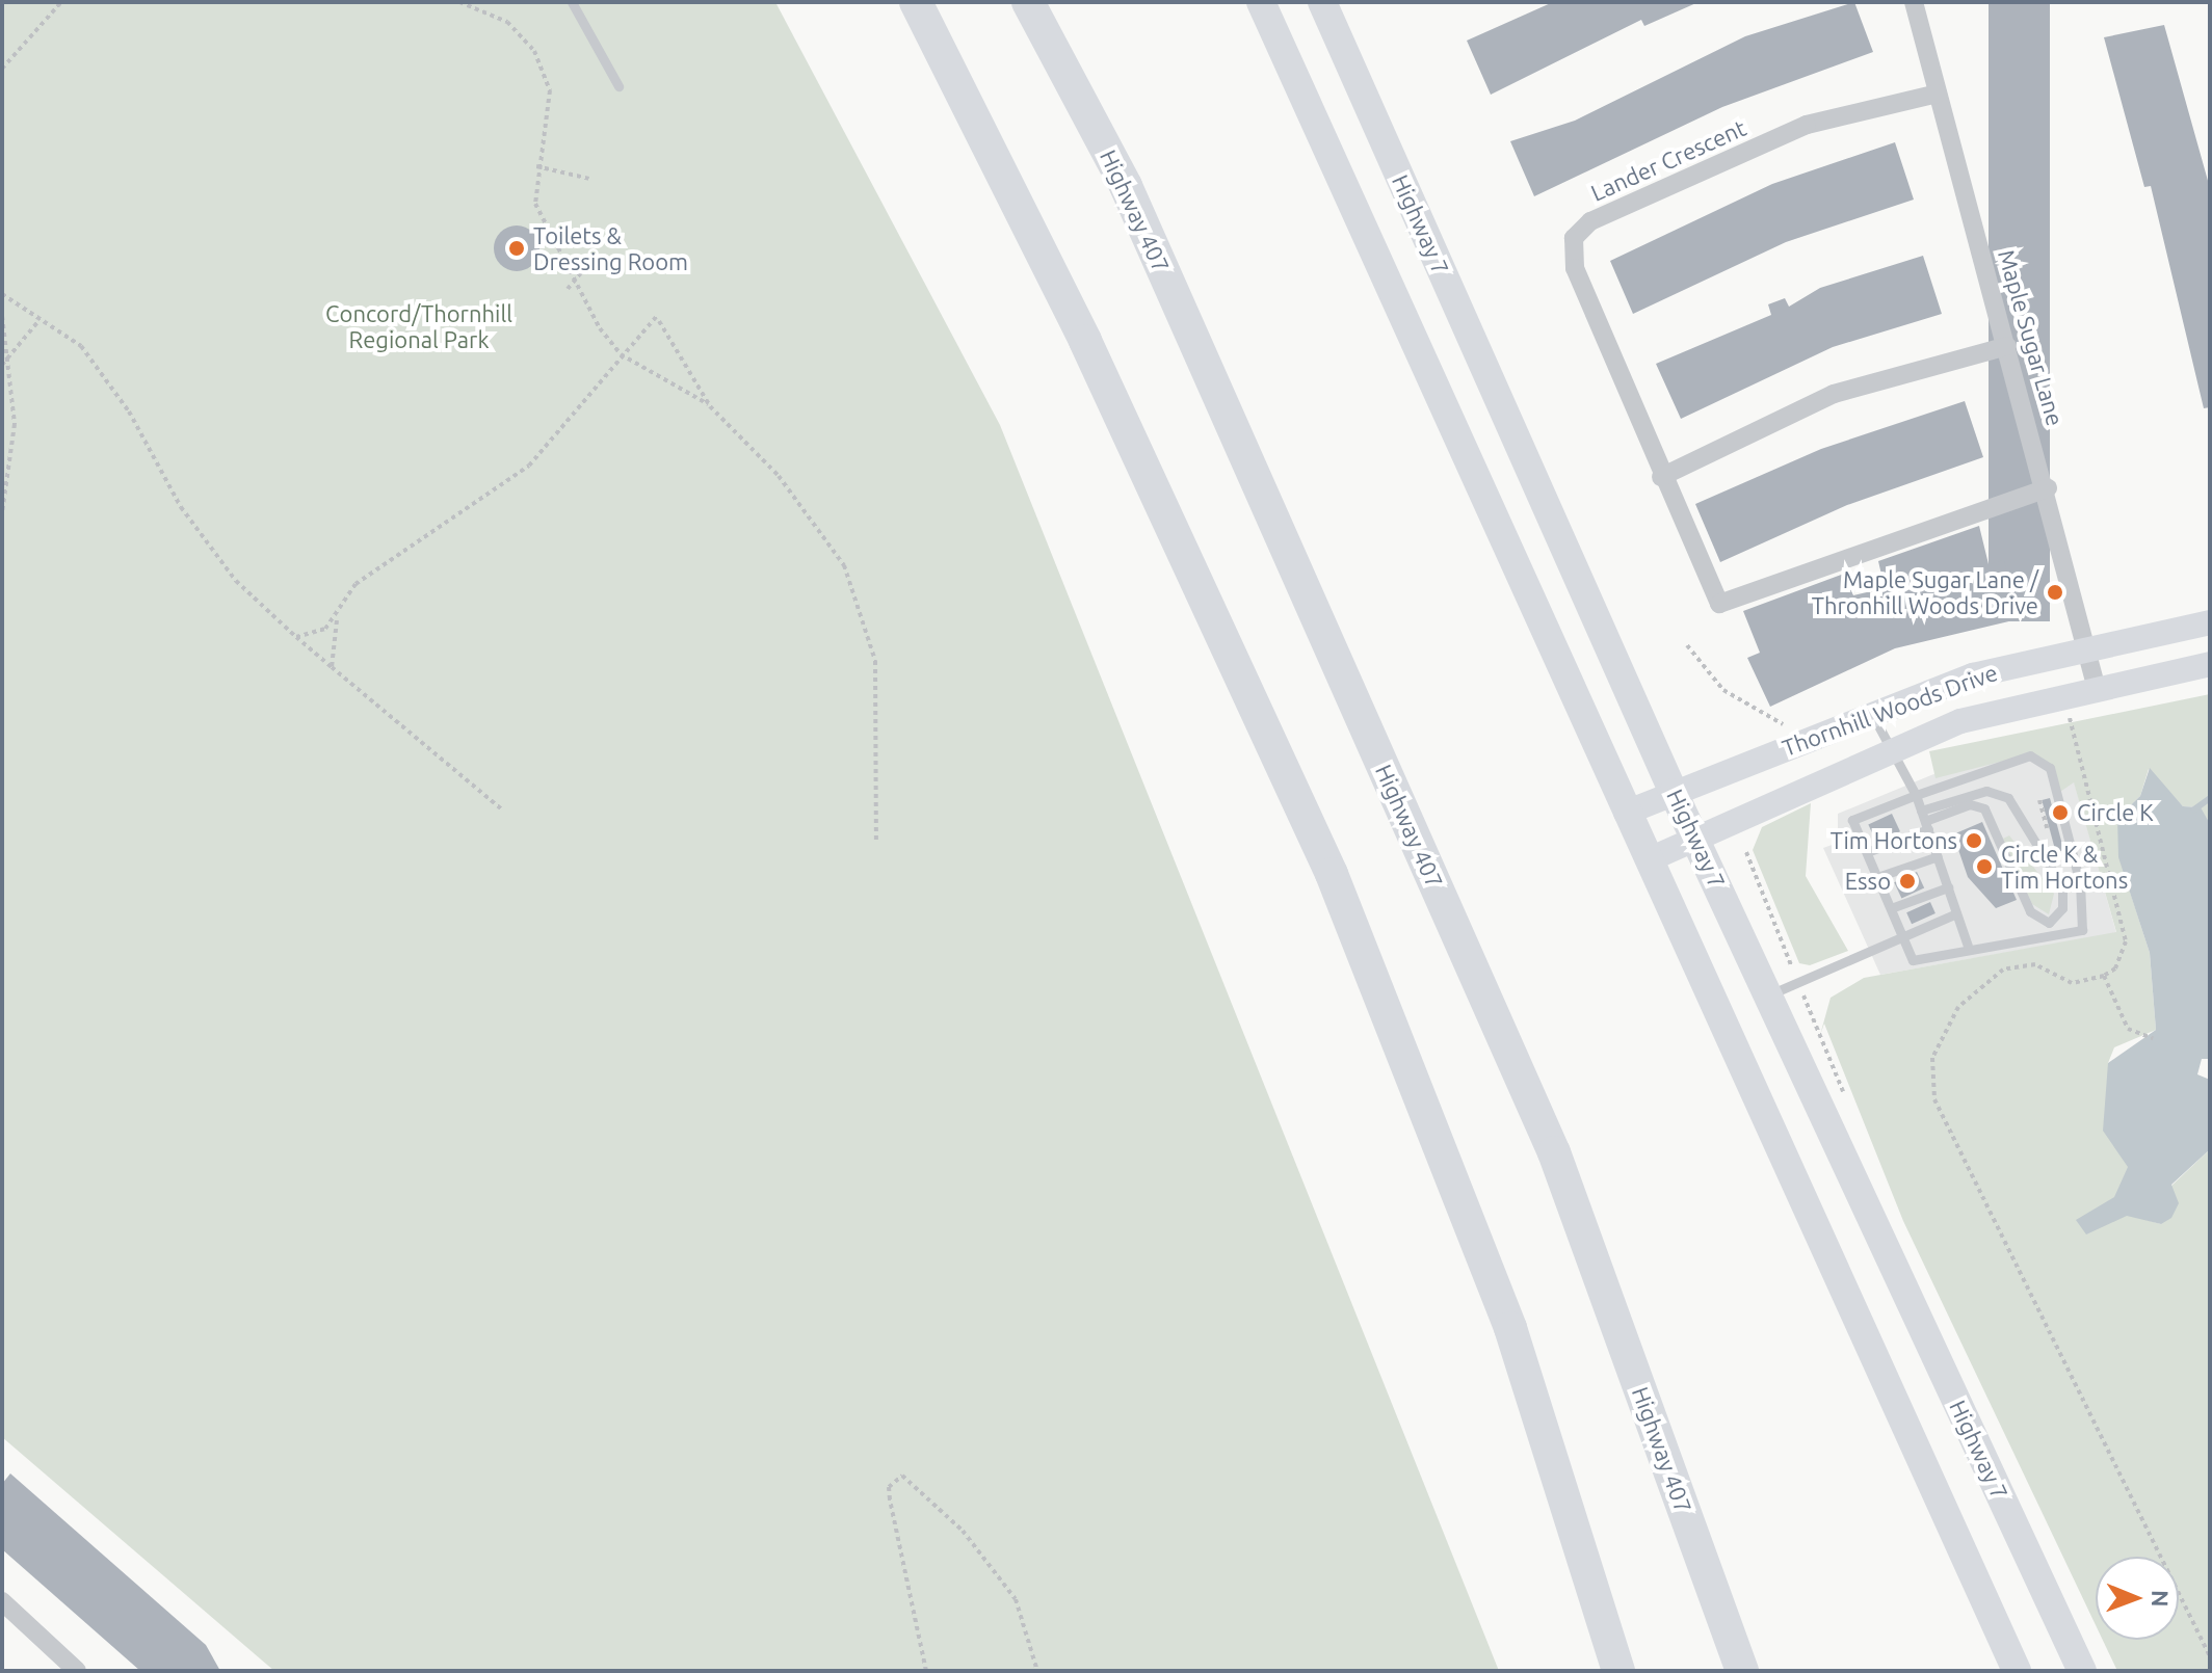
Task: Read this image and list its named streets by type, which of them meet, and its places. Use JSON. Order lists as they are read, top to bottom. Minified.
{"streets":{"highway":["Highway 407"],"main road":["Highway 7"],"street":["Lander Crescent","Maple Sugar Lane","Thornhill Woods Drive"]},"crossings":[["Lander Crescent","Maple Sugar Lane"],["Highway 7","Thornhill Woods Drive"],["Maple Sugar Lane","Thornhill Woods Drive"]],"parks":["Concord/Thornhill Regional Park"],"places":["Toilets & Dressing Room","Maple Sugar Lane / Thronhill Woods Drive","Circle K","Tim Hortons","Circle K & Tim Hortons","Esso"],"north":"right"}
